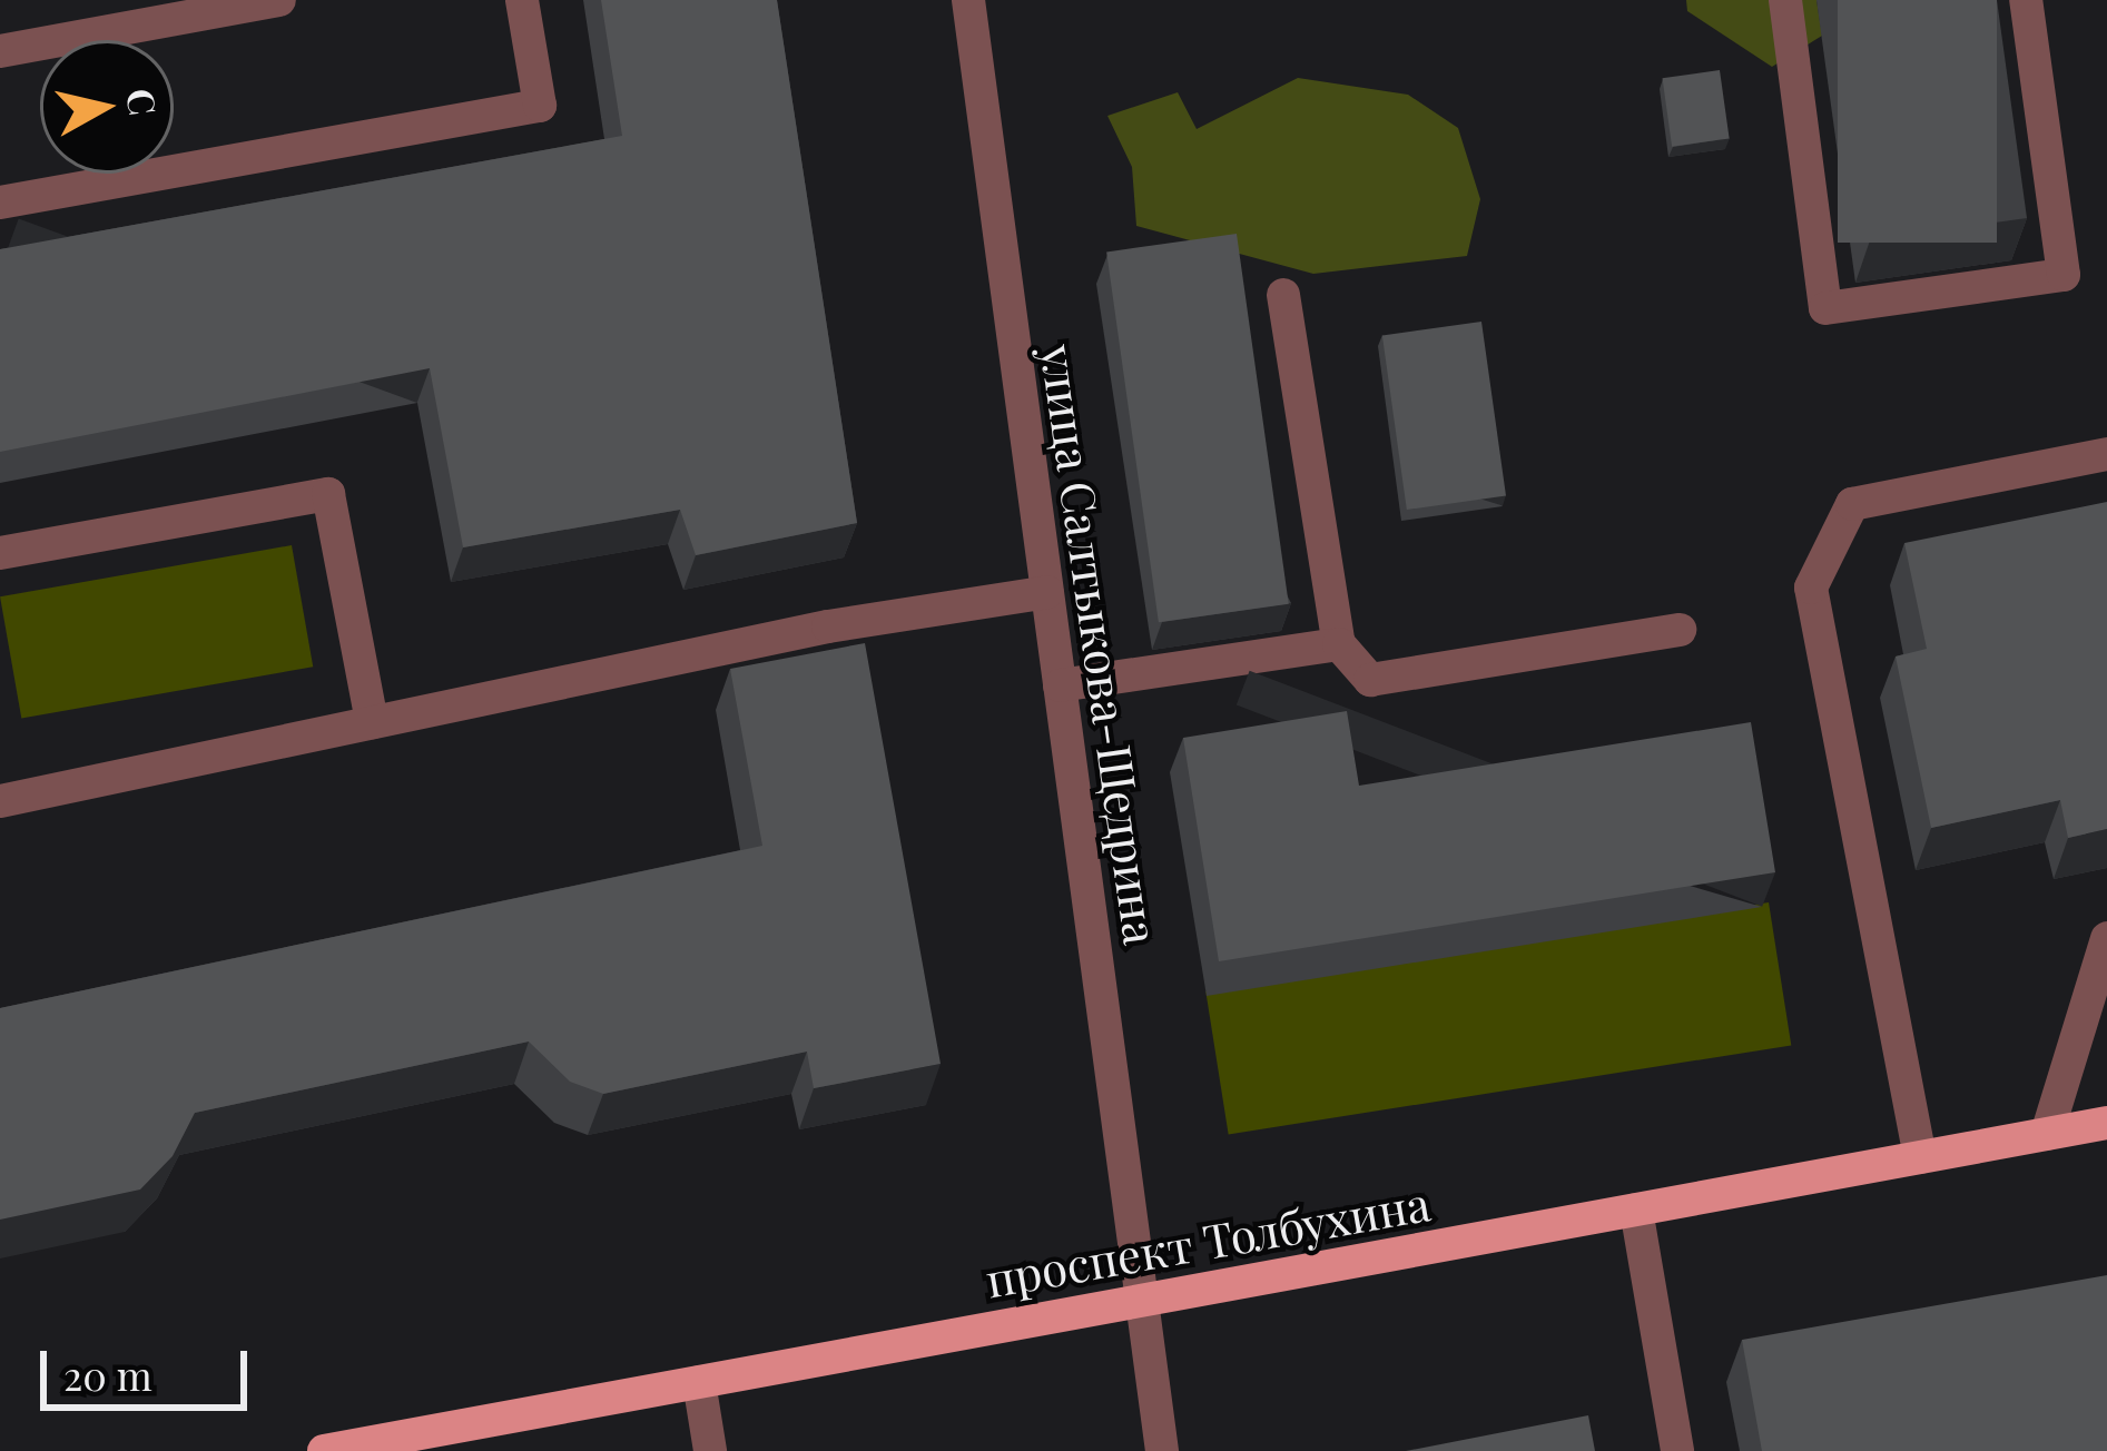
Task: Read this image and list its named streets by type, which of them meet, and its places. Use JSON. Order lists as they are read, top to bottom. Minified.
{"streets":{"main road":["проспект Толбухина"],"street":["улица Салтыкова-Щедрина"]},"crossings":[["улица Салтыкова-Щедрина","проспект Толбухина"]],"scale_bar":"20 m","north":"right"}
